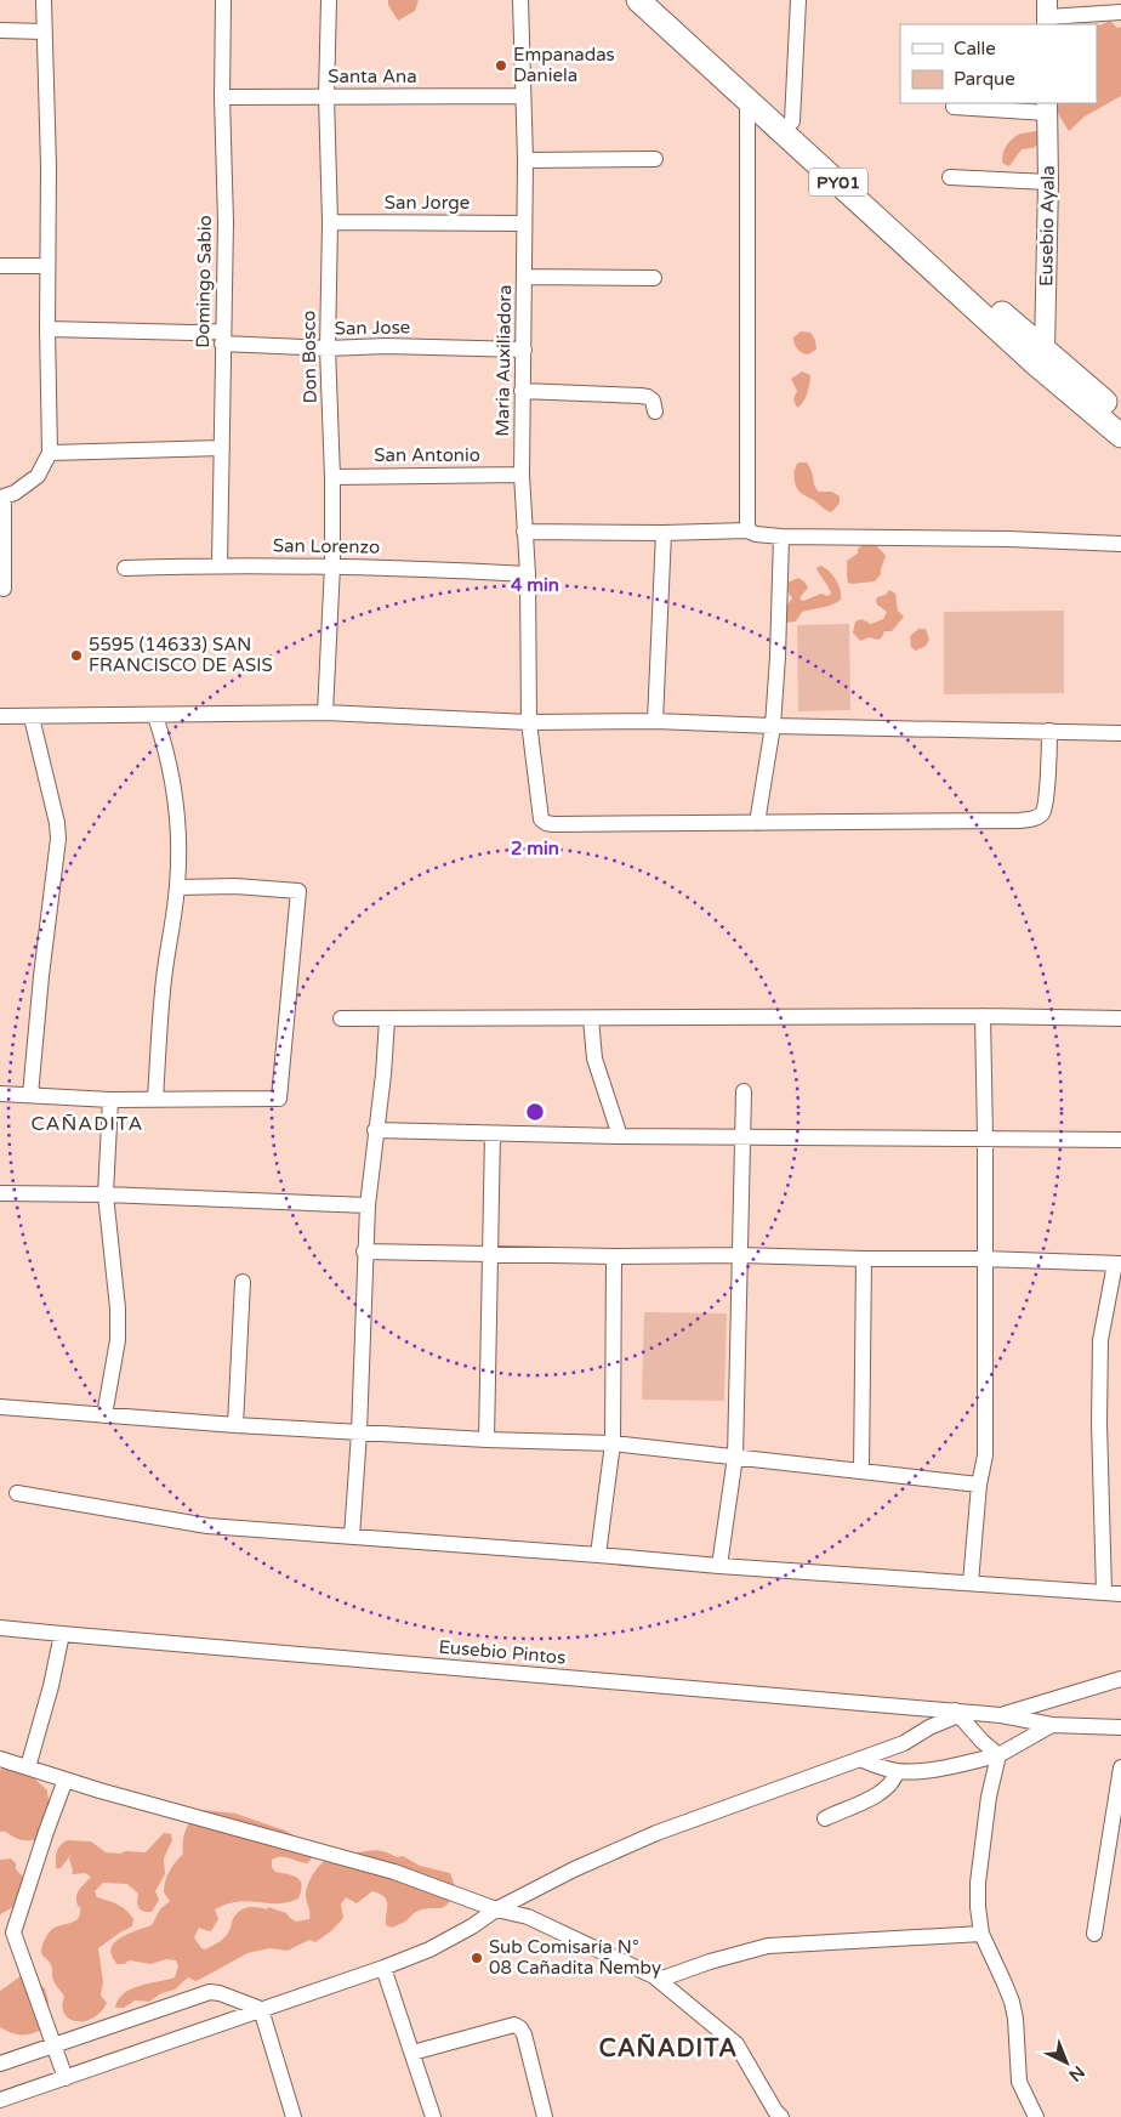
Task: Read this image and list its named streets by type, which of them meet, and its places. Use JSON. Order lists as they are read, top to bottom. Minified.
{"streets":{"highway":["PY01"],"main road":["Eusebio Ayala"],"street":["Santa Ana","San Jorge","Domingo Sabio","San Jose","Don Bosco","Maria Auxiliadora","San Antonio","San Lorenzo","Eusebio Pintos"]},"crossings":[["Santa Ana","Domingo Sabio"],["Santa Ana","Don Bosco"],["Santa Ana","Maria Auxiliadora"],["PY01","Eusebio Ayala"],["San Jorge","Don Bosco"],["San Jorge","Maria Auxiliadora"],["Domingo Sabio","San Jose"],["Domingo Sabio","San Lorenzo"],["San Jose","Don Bosco"],["San Jose","Maria Auxiliadora"],["Don Bosco","San Antonio"],["Don Bosco","San Lorenzo"],["Maria Auxiliadora","San Antonio"],["Maria Auxiliadora","San Lorenzo"]],"districts":["CAÑADITA","CAÑADITA"],"places":["Empanadas Daniela","5595 (14633) SAN FRANCISCO DE ASIS","Sub Comisaría N° 08 Cañadita Ñemby"],"legend":["Calle","Parque"],"north":"bottom right","rings":["4 min","2 min"]}
